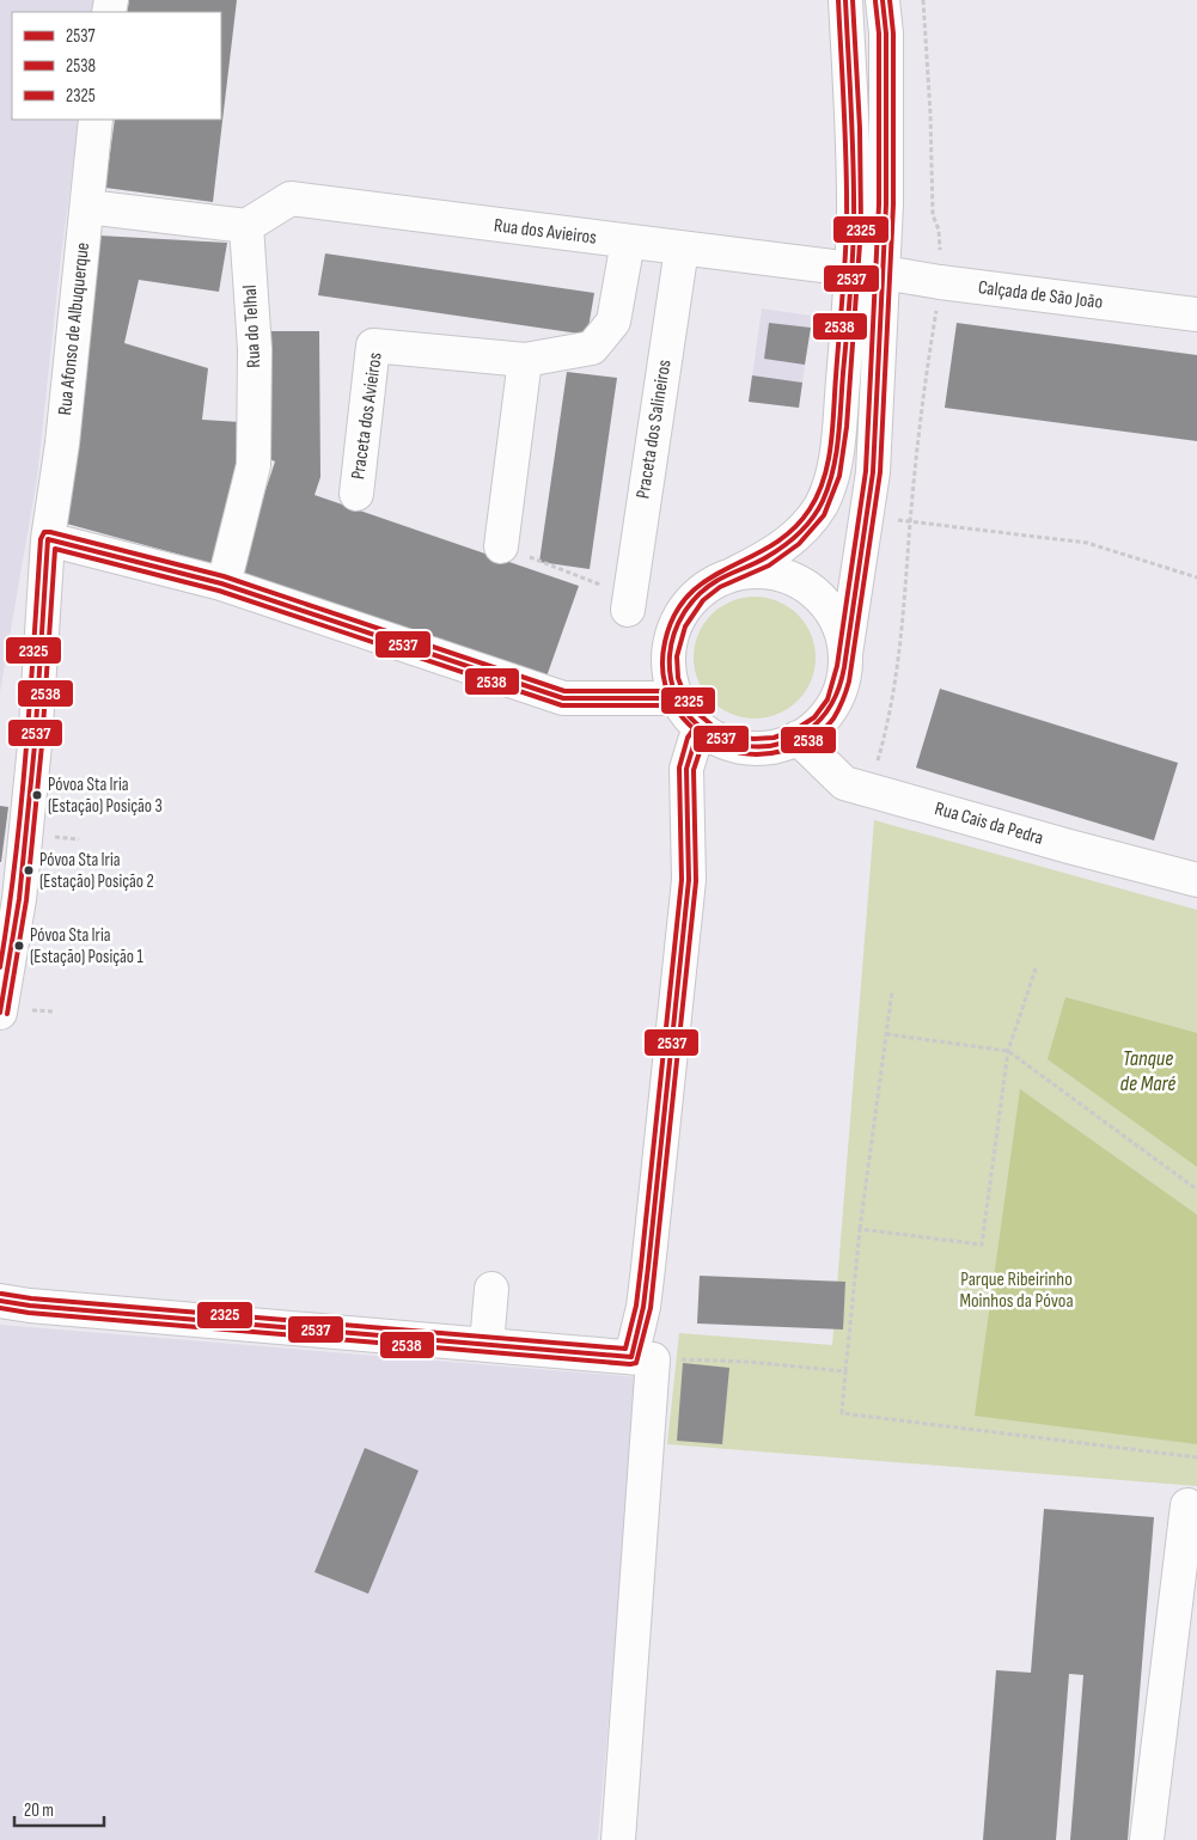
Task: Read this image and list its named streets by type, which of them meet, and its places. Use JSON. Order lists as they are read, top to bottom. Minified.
{"streets":{"street":["Rua dos Avieiros","Calçada de São João","Rua do Telhal","Rua Afonso de Albuquerque","Praceta dos Avieiros","Praceta dos Salineiros","Rua Cais da Pedra"]},"crossings":[["Rua dos Avieiros","Rua do Telhal"],["Rua dos Avieiros","Praceta dos Avieiros"],["Rua dos Avieiros","Praceta dos Salineiros"]],"water":["Tanque de Maré"],"parks":["Parque Ribeirinho Moinhos da Póvoa"],"places":["Póvoa Sta Iria (Estação) Posição 3","Póvoa Sta Iria (Estação) Posição 2","Póvoa Sta Iria (Estação) Posição 1"],"lines":["transit line 2537","transit line 2538","transit line 2325"],"legend":["2537","2538","2325"],"scale_bar":"20 m"}
